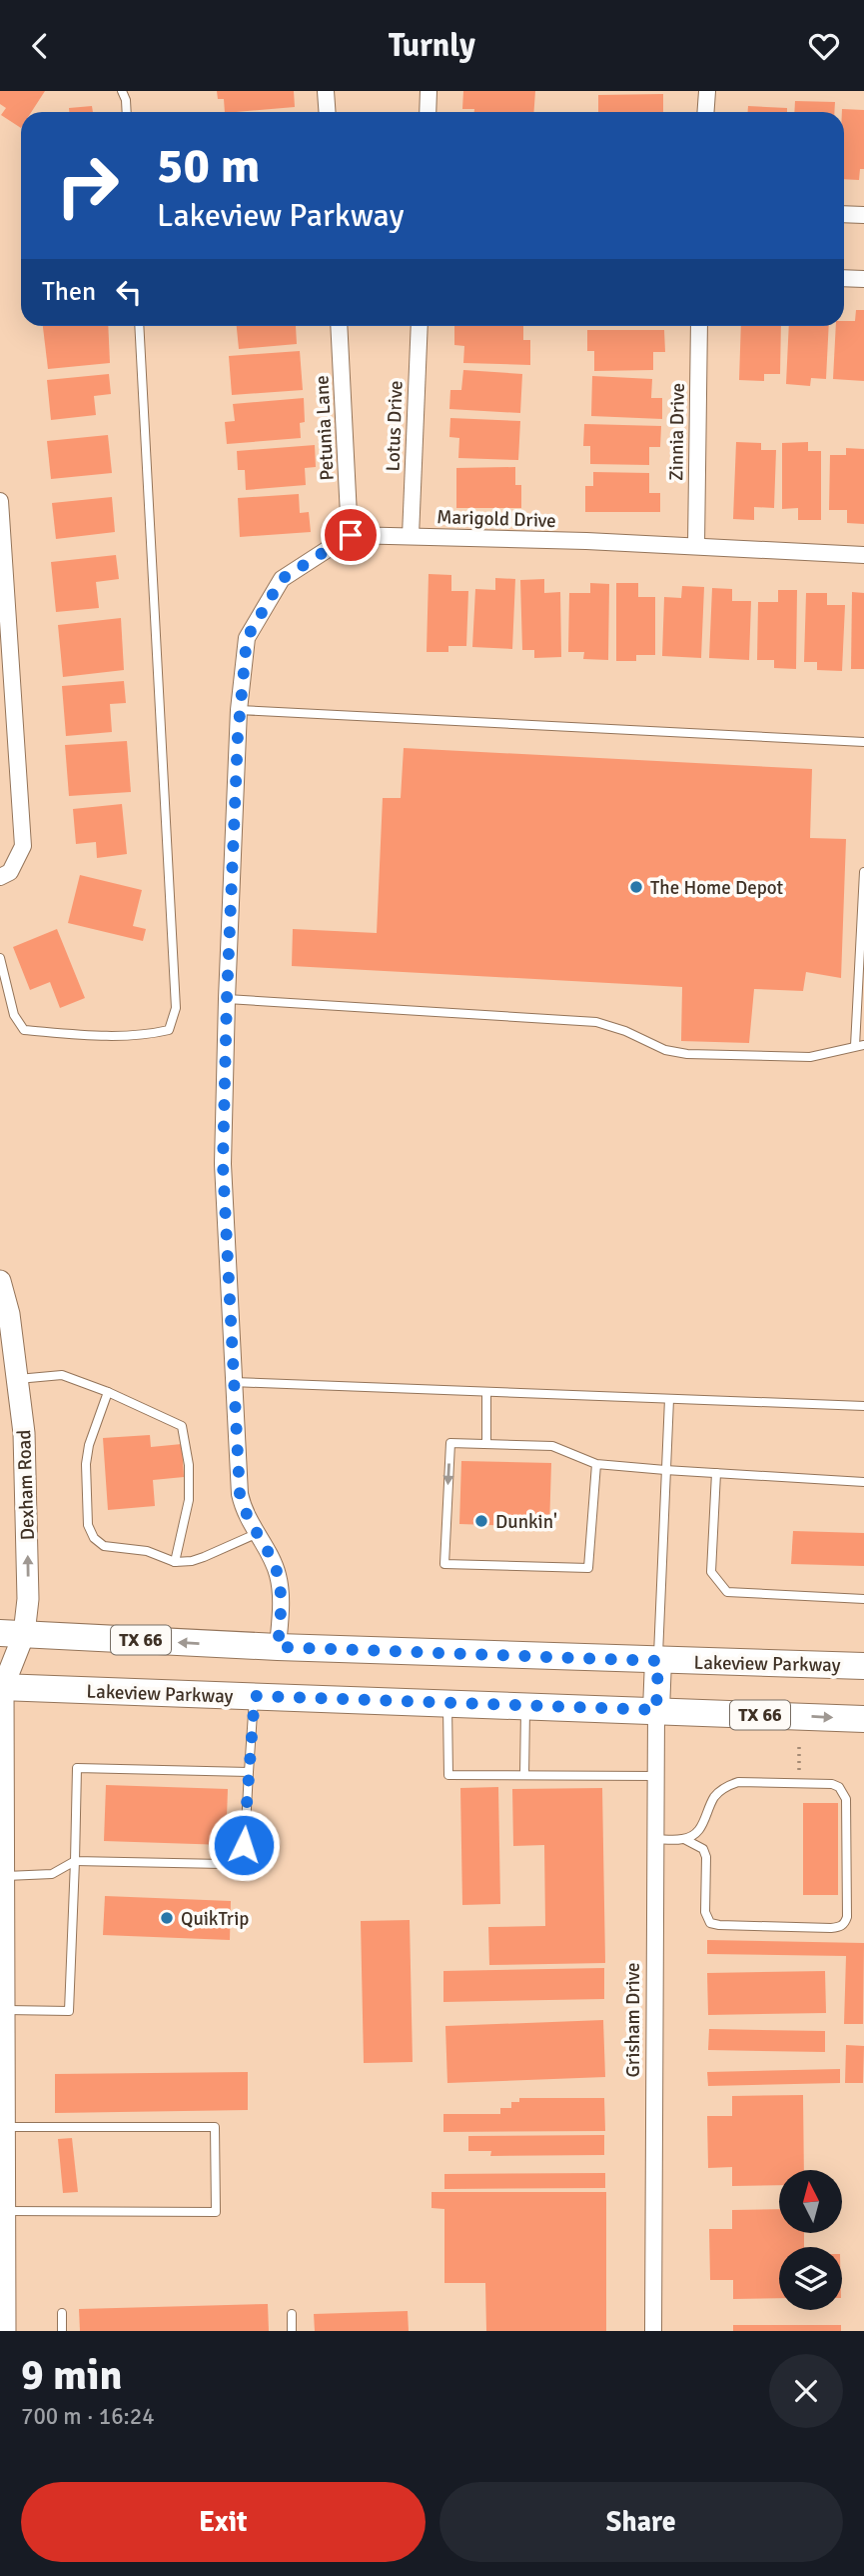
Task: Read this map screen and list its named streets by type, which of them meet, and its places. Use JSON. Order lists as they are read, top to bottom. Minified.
{"streets":{"main road":["TX 66","Lakeview Parkway"],"street":["Lotus Drive","Petunia Lane","Zinnia Drive","Marigold Drive","Dexham Road","Grisham Drive"]},"crossings":[["Lotus Drive","Marigold Drive"],["Petunia Lane","Marigold Drive"],["Zinnia Drive","Marigold Drive"],["Dexham Road","Lakeview Parkway"],["Lakeview Parkway","Grisham Drive"]],"places":["The Home Depot","Dunkin'","QuikTrip"],"north":"top","page":{"header":"Turnly","turn":["50 m","Lakeview Parkway"],"then":"Then","heading":["9 min","700 m · 16:24"],"buttons":["Exit","Share"]}}
